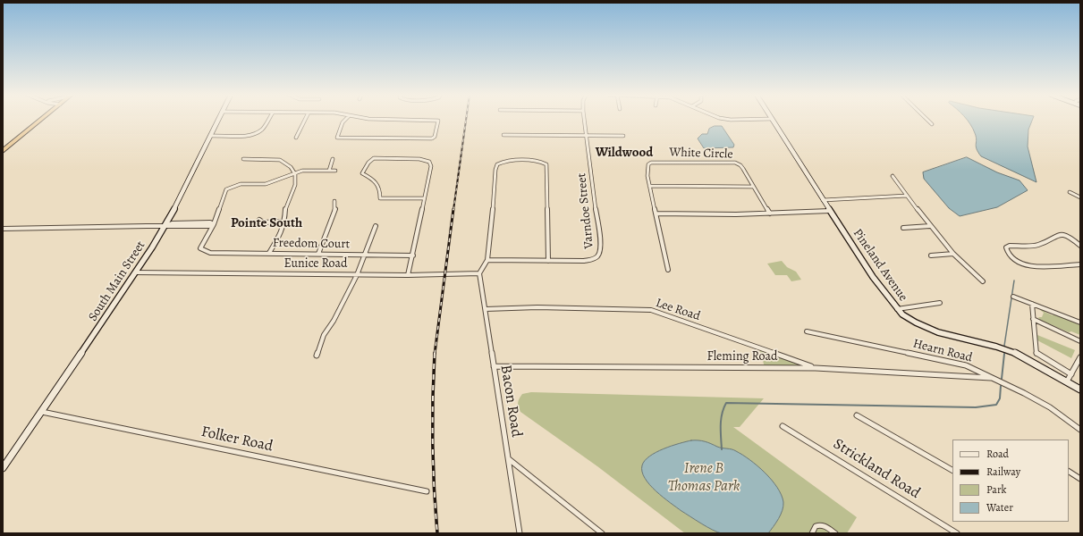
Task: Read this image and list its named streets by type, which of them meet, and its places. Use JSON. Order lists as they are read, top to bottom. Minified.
{"streets":{"street":["White Circle","Varndoe Street","Freedom Court","Eunice Road","Pineland Avenue","South Main Street","Lee Road","Hearn Road","Fleming Road","Bacon Road","Folker Road","Strickland Road"]},"crossings":[["Eunice Road","South Main Street"],["Eunice Road","Bacon Road"],["South Main Street","Folker Road"],["Lee Road","Fleming Road"],["Lee Road","Bacon Road"],["Hearn Road","Fleming Road"],["Fleming Road","Bacon Road"]],"districts":["Wildwood","Pointe South"],"parks":["Irene B Thomas Park"],"legend":["Road","Railway","Park","Water"]}
